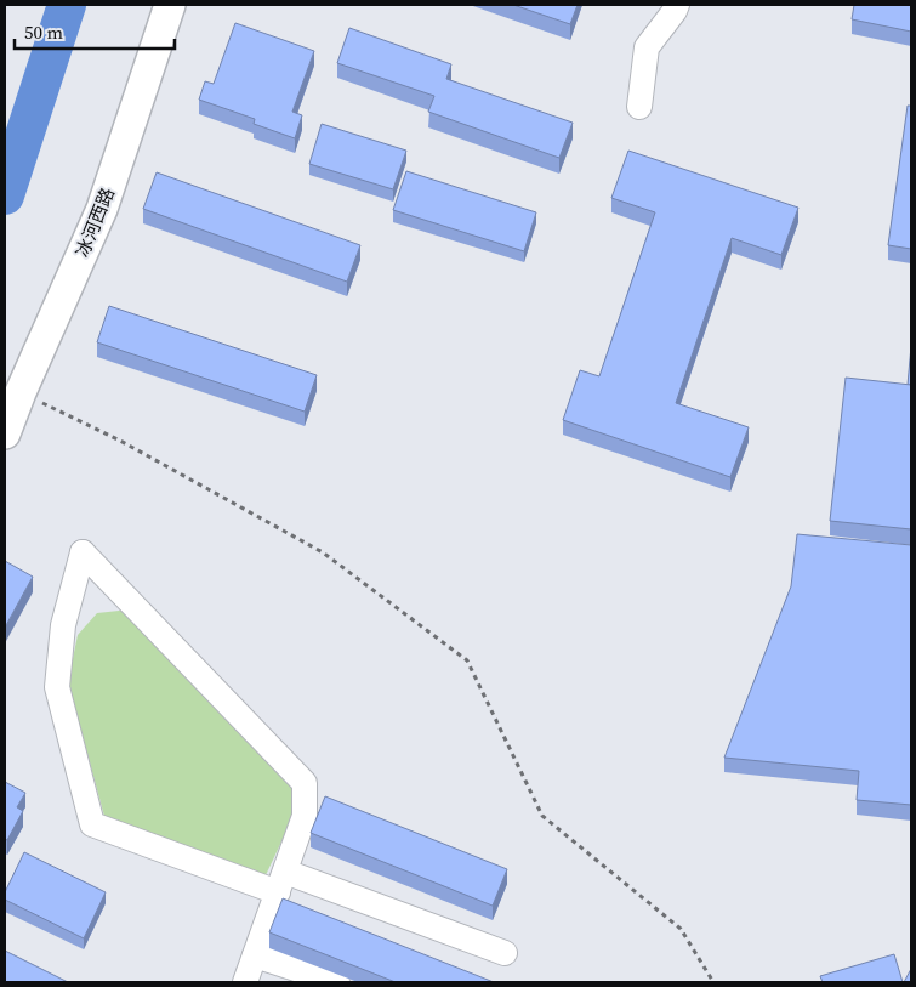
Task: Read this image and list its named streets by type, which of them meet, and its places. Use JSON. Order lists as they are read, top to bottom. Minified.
{"streets":{"main road":["冰河西路"]},"scale_bar":"50 m"}
